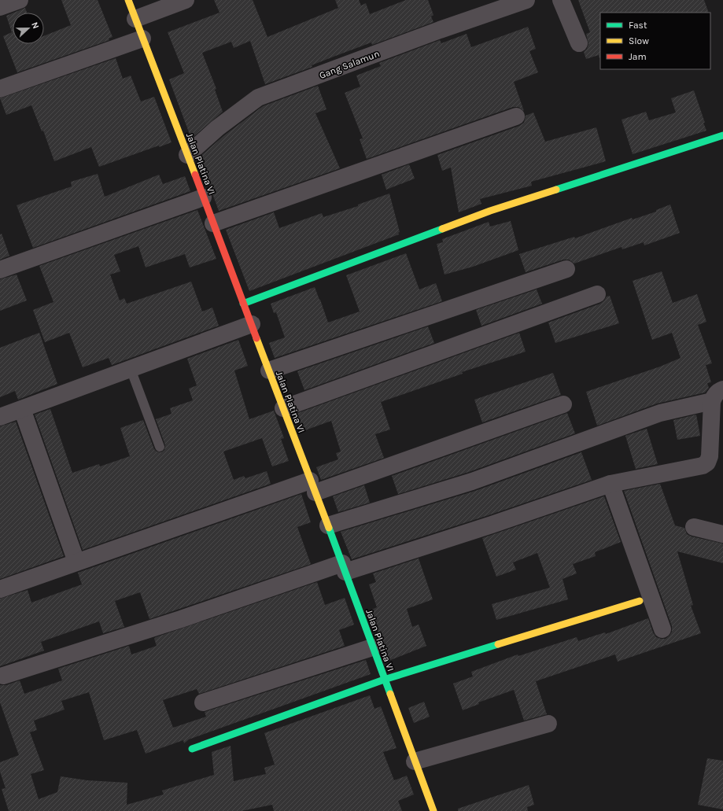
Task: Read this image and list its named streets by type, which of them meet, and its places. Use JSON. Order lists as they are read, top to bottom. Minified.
{"streets":{"street":["Gang Salamun","Jalan Platina VI"]},"crossings":[["Gang Salamun","Jalan Platina VI"]],"legend":["Fast","Slow","Jam"],"north":"right"}
